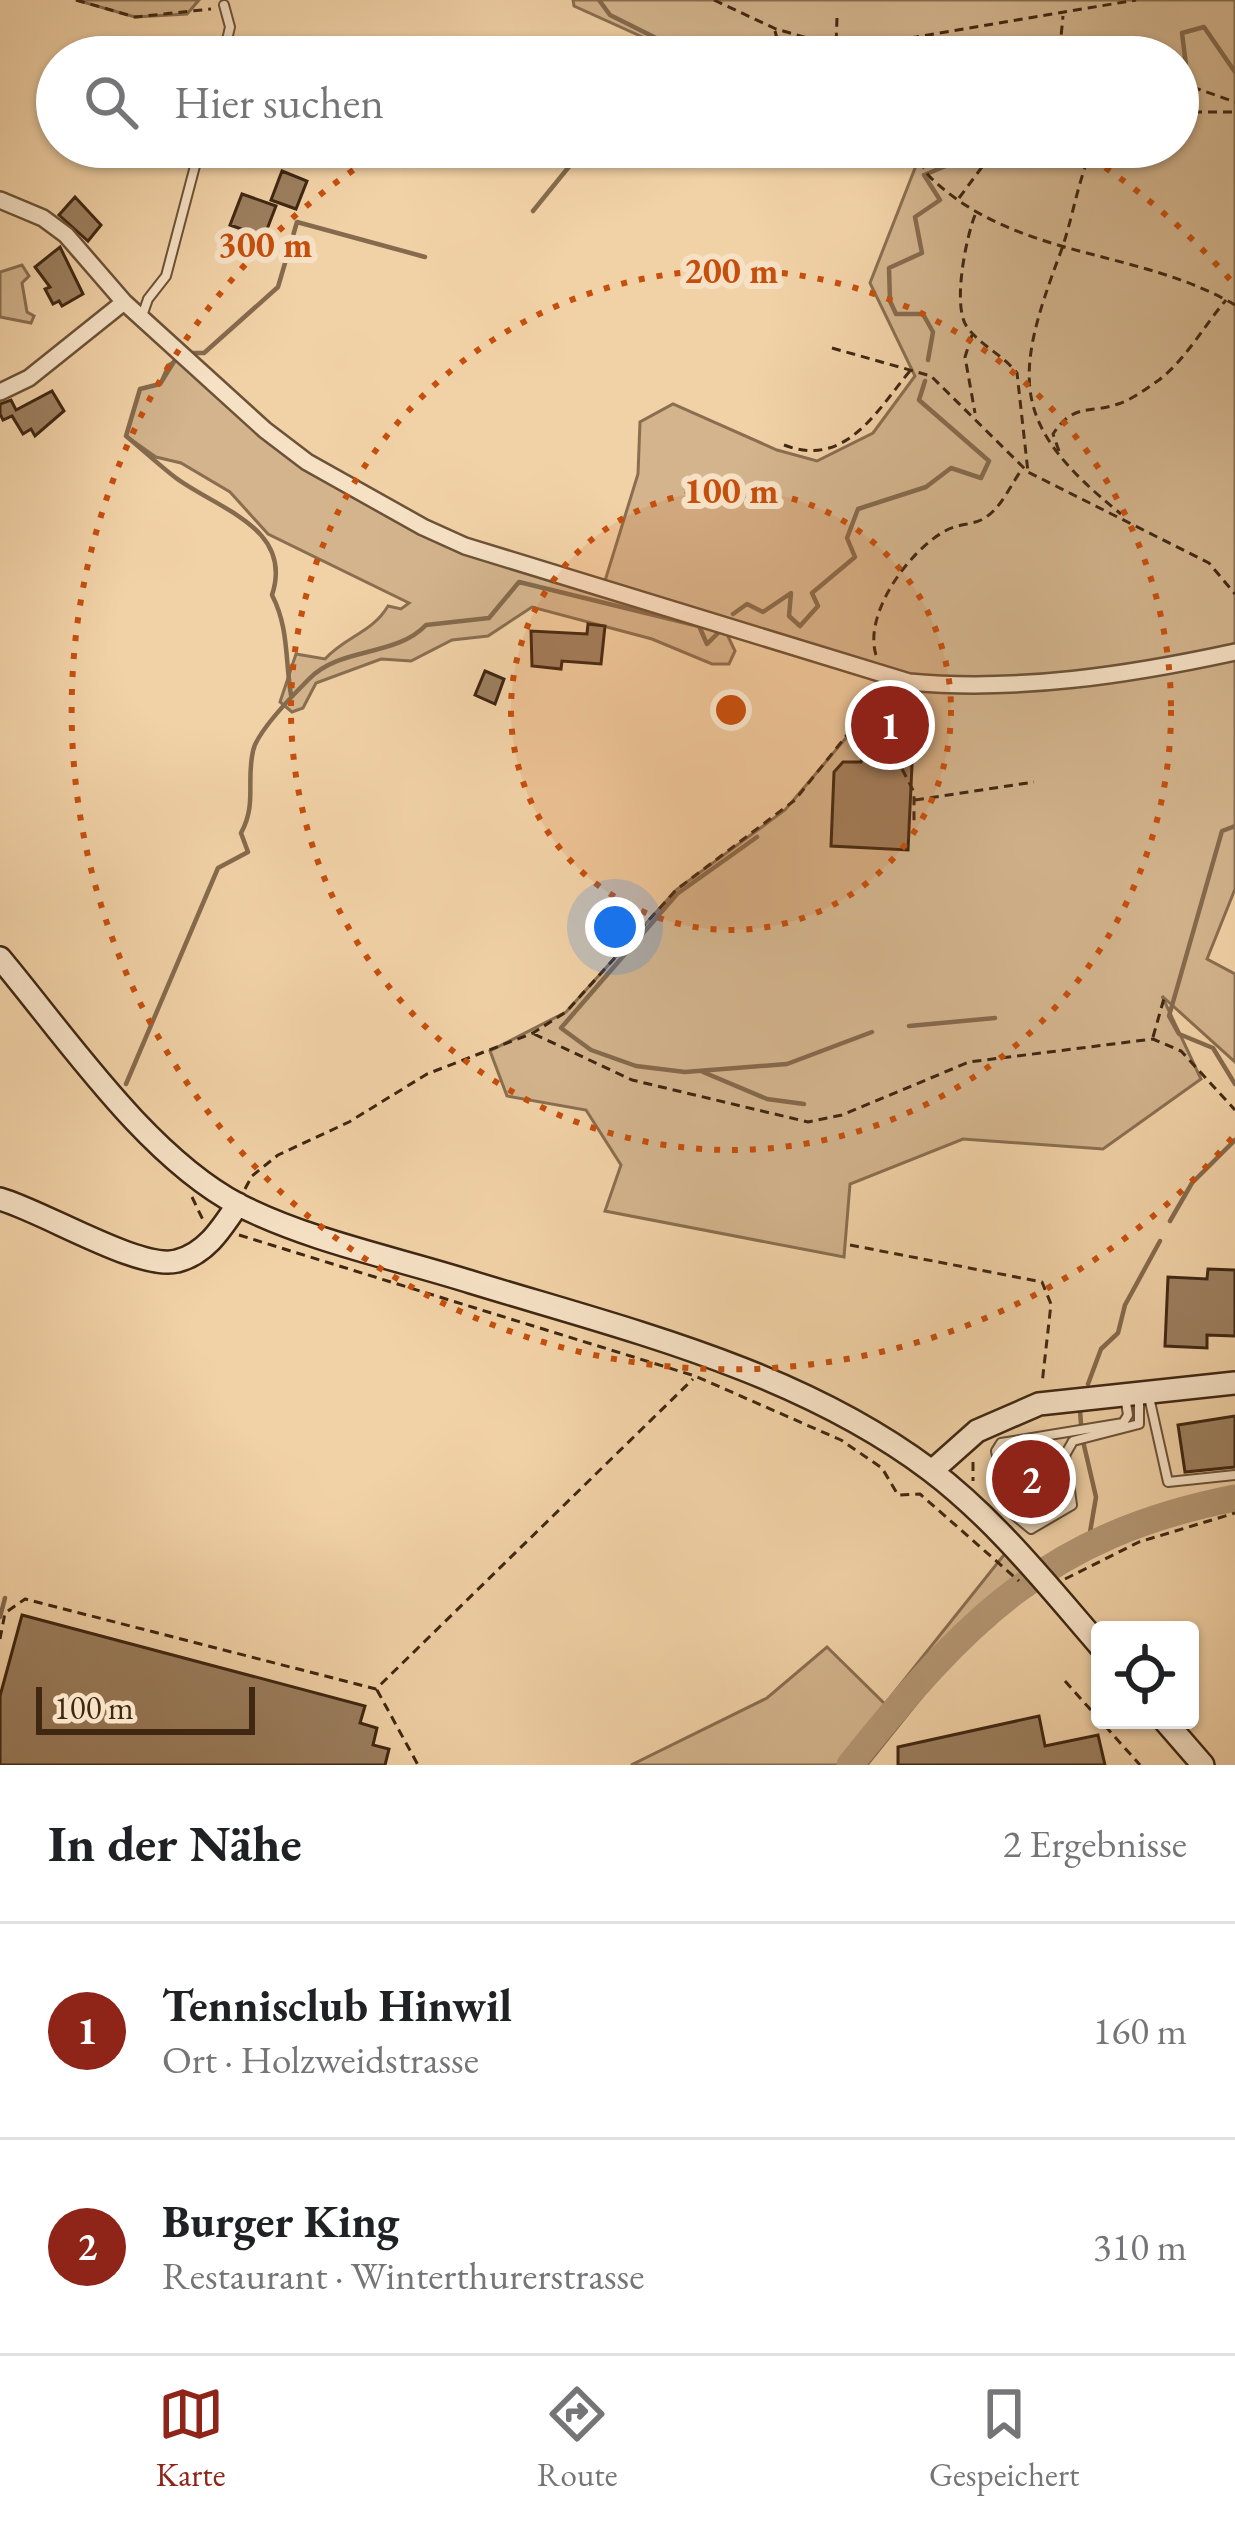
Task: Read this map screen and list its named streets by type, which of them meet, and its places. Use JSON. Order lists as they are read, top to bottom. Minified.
{"scale_bar":"100 m","page":{"search":"Hier suchen","pins":["1","2"],"scale":"100 m","heading":["In der Nähe","2 Ergebnisse"],"list":[{"mark":"1","name":"Tennisclub Hinwil","note":"Ort · Holzweidstrasse","value":"160 m"},{"mark":"2","name":"Burger King","note":"Restaurant · Winterthurerstrasse","value":"310 m"}],"nav":["Karte","Route","Gespeichert"]},"rings":["300 m","200 m","100 m"]}
